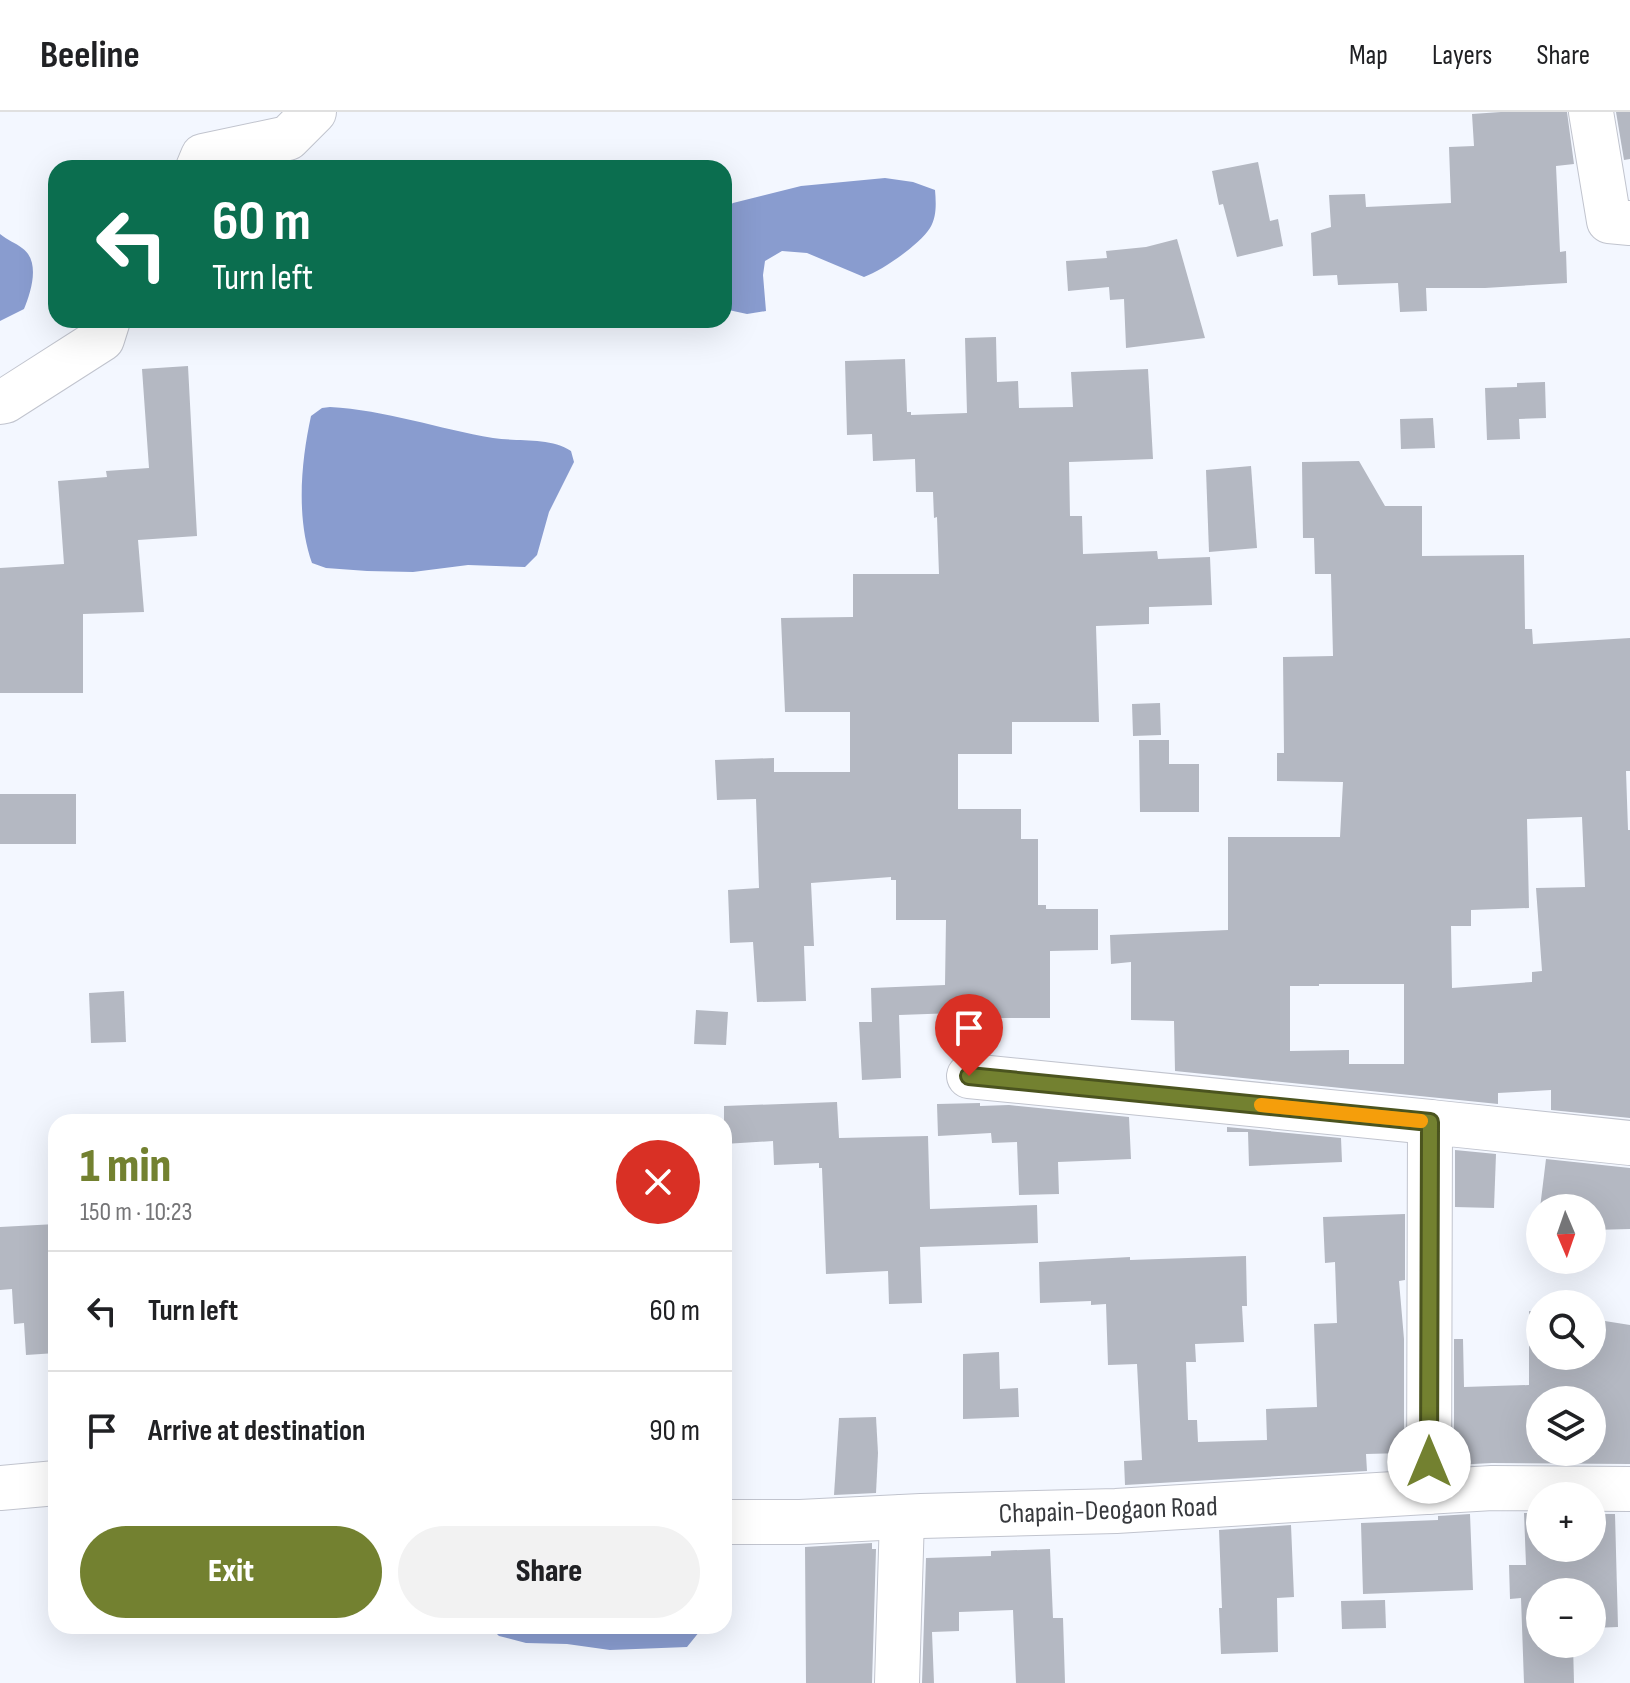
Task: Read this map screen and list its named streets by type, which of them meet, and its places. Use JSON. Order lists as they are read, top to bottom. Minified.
{"streets":{"street":["Chapain-Deogaon Road"]},"north":"bottom","page":{"header":"Beeline","nav":["Map","Layers","Share"],"turn":["60 m","Turn left"],"heading":["1 min","150 m · 10:23"],"map_buttons":["+","−"],"list":[{"name":"Turn left","value":"60 m"},{"name":"Arrive at destination","value":"90 m"}],"buttons":["Exit","Share"]}}
